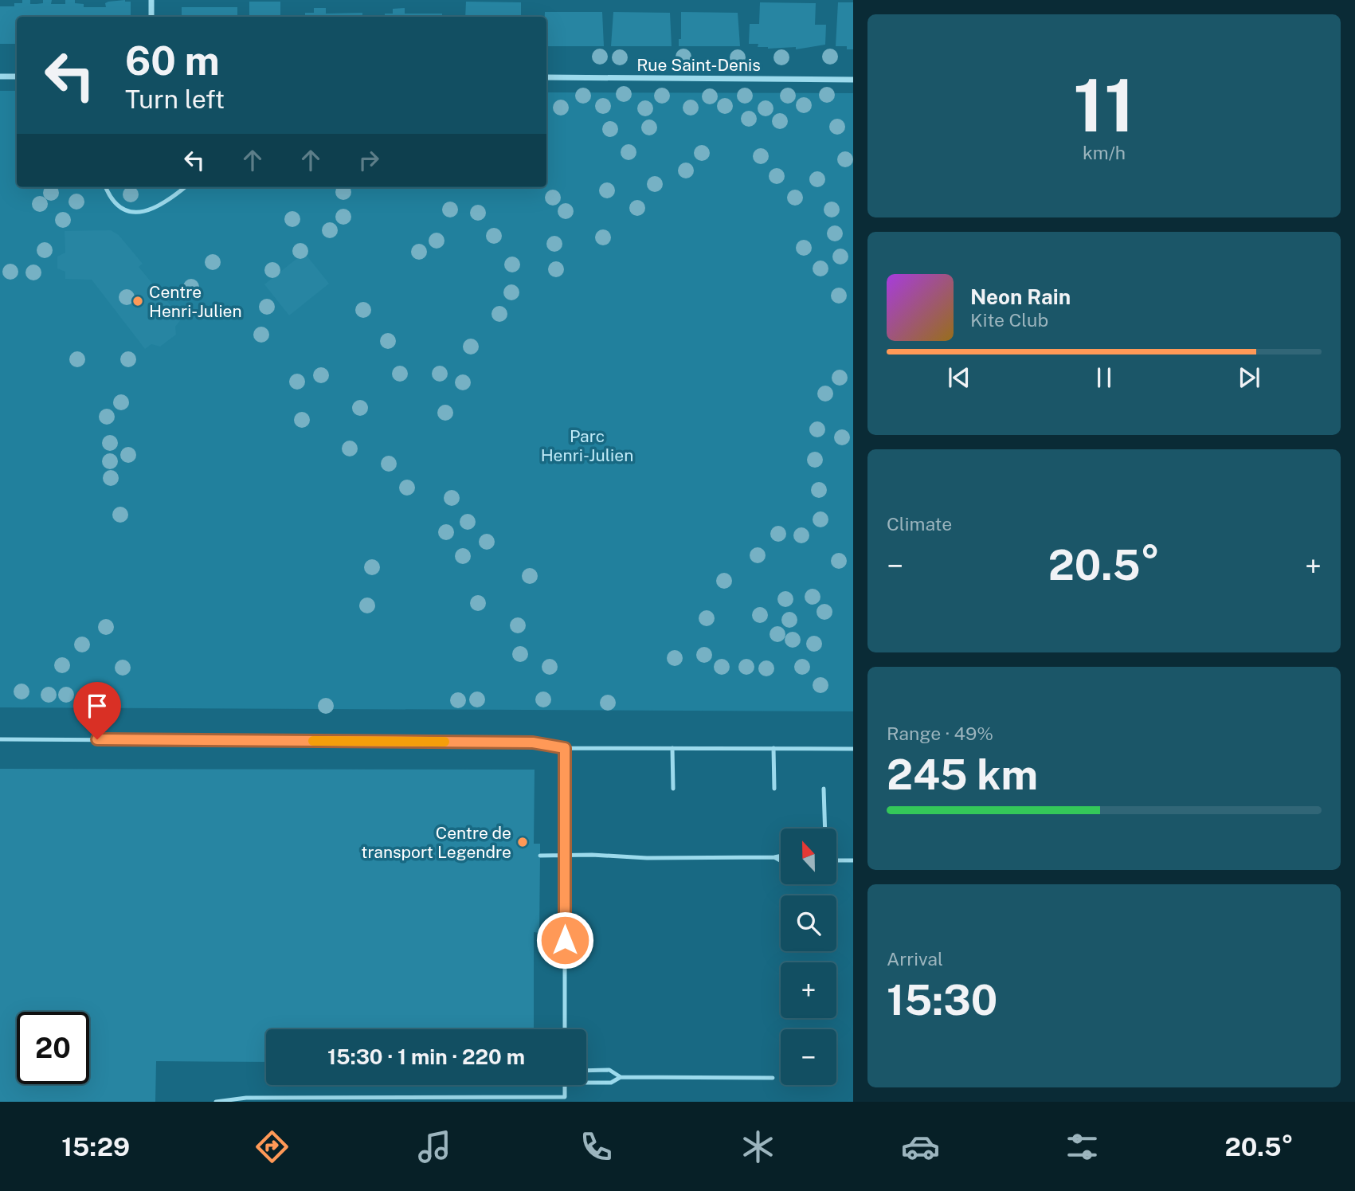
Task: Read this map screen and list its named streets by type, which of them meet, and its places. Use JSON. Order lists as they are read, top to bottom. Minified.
{"streets":{"street":["Rue Saint-Denis"]},"parks":["Parc Henri-Julien"],"places":["Centre Henri-Julien","Centre de transport Legendre"],"north":"top","page":{"tile":[["11","km/h"],"Climate",["Range · 49%","245 km"],["Arrival","15:30"]],"turn":["60 m","Turn left"],"song":["Neon Rain","Kite Club"],"heat":["−","20.5°","+"],"map_buttons":["+","−"],"limit":"20","trip":"15:30 · 1 min · 220 m","tabs":["15:29","20.5°"]}}
